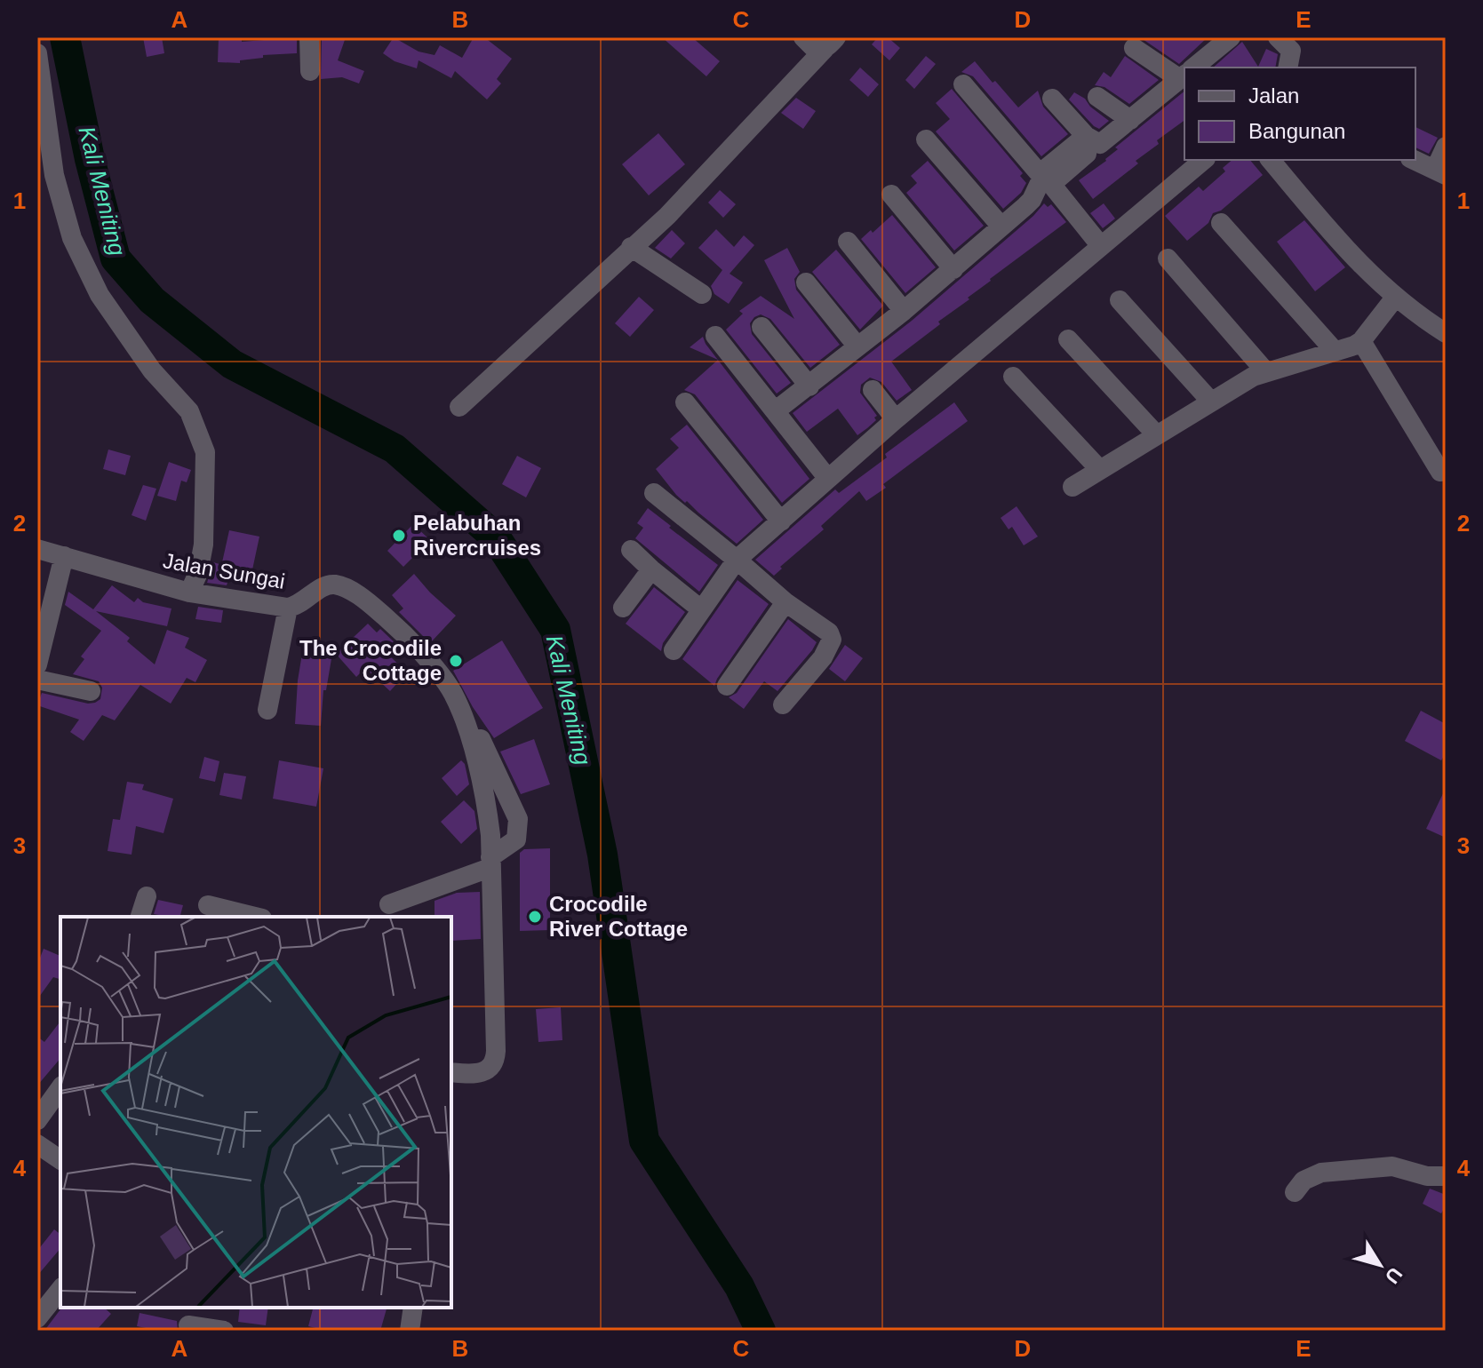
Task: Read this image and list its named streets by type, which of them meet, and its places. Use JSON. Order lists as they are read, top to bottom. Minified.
{"streets":{"street":["Jalan Sungai"]},"water":["Kali Meniting"],"places":["Pelabuhan Rivercruises","The Crocodile Cottage","Crocodile River Cottage"],"legend":["Jalan","Bangunan"],"north":"bottom right","grid":{"columns":["A","B","C","D","E"],"rows":["1","2","3","4"]}}
